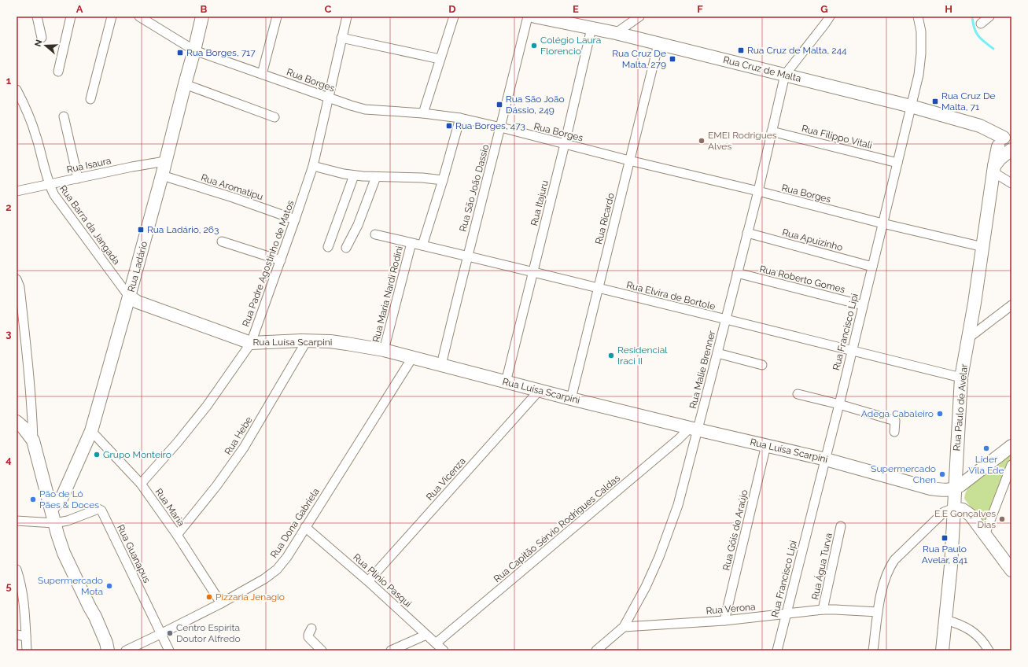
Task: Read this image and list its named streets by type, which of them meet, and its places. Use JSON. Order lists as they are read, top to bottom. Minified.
{"streets":{"street":["Rua Cruz de Malta","Rua Borges","Rua Filippo Vitali","Rua Isaura","Rua Aromatipu","Rua São João Dassio","Rua Itajuru","Rua Ricardo","Rua Barra da Jangada","Rua Apuizinho","Rua Padre Agostinho de Matos","Rua Ladário","Rua Roberto Gomes","Rua Maria Nardi Rodini","Rua Elvira de Bortole","Rua Francisco Lipi","Rua Luísa Scarpini","Rua Malie Brenner","Rua Paulo de Avelar","Rua Hebe","Rua Vicenza","Rua Maria","Rua Dona Gabriela","Rua Capitão Sérvio Rodrigues Caldas","Rua Góis de Araújo","Rua Guanapus","Rua Água Turva","Rua Plínio Pasqui","Rua Verona"]},"crossings":[["Rua Cruz de Malta","Rua Itajuru"],["Rua Cruz de Malta","Rua Ricardo"],["Rua Cruz de Malta","Rua Francisco Lipi"],["Rua Cruz de Malta","Rua Malie Brenner"],["Rua Cruz de Malta","Rua Paulo de Avelar"],["Rua Borges","Rua São João Dassio"],["Rua Borges","Rua Itajuru"],["Rua Borges","Rua Ricardo"],["Rua Borges","Rua Padre Agostinho de Matos"],["Rua Borges","Rua Ladário"],["Rua Borges","Rua Francisco Lipi"],["Rua Borges","Rua Malie Brenner"],["Rua Borges","Rua Paulo de Avelar"],["Rua Filippo Vitali","Rua Francisco Lipi"],["Rua Filippo Vitali","Rua Malie Brenner"],["Rua Isaura","Rua Barra da Jangada"],["Rua Isaura","Rua Ladário"],["Rua Aromatipu","Rua Padre Agostinho de Matos"],["Rua Aromatipu","Rua Ladário"],["Rua São João Dassio","Rua Elvira de Bortole"],["Rua São João Dassio","Rua Luísa Scarpini"],["Rua Itajuru","Rua Elvira de Bortole"],["Rua Itajuru","Rua Luísa Scarpini"],["Rua Ricardo","Rua Elvira de Bortole"],["Rua Ricardo","Rua Luísa Scarpini"],["Rua Barra da Jangada","Rua Ladário"],["Rua Barra da Jangada","Rua Luísa Scarpini"],["Rua Apuizinho","Rua Francisco Lipi"],["Rua Apuizinho","Rua Malie Brenner"],["Rua Padre Agostinho de Matos","Rua Luísa Scarpini"],["Rua Padre Agostinho de Matos","Rua Maria"],["Rua Ladário","Rua Luísa Scarpini"],["Rua Ladário","Rua Maria"],["Rua Roberto Gomes","Rua Francisco Lipi"],["Rua Roberto Gomes","Rua Malie Brenner"],["Rua Maria Nardi Rodini","Rua Elvira de Bortole"],["Rua Maria Nardi Rodini","Rua Luísa Scarpini"],["Rua Elvira de Bortole","Rua Francisco Lipi"],["Rua Elvira de Bortole","Rua Malie Brenner"],["Rua Elvira de Bortole","Rua Paulo de Avelar"],["Rua Francisco Lipi","Rua Luísa Scarpini"],["Rua Francisco Lipi","Rua Verona"],["Rua Luísa Scarpini","Rua Malie Brenner"],["Rua Luísa Scarpini","Rua Paulo de Avelar"],["Rua Luísa Scarpini","Rua Hebe"],["Rua Luísa Scarpini","Rua Vicenza"],["Rua Luísa Scarpini","Rua Dona Gabriela"],["Rua Luísa Scarpini","Rua Capitão Sérvio Rodrigues Caldas"],["Rua Luísa Scarpini","Rua Góis de Araújo"],["Rua Malie Brenner","Rua Capitão Sérvio Rodrigues Caldas"],["Rua Malie Brenner","Rua Verona"],["Rua Hebe","Rua Maria"],["Rua Vicenza","Rua Plínio Pasqui"],["Rua Maria","Rua Dona Gabriela"],["Rua Dona Gabriela","Rua Guanapus"],["Rua Dona Gabriela","Rua Plínio Pasqui"],["Rua Capitão Sérvio Rodrigues Caldas","Rua Plínio Pasqui"],["Rua Góis de Araújo","Rua Verona"],["Rua Água Turva","Rua Verona"]],"places":{"other":["Colégio Laura Florencio","EMEI Rodrigues Alves","Residencial Iraci II","Adega Cabaleiro","Lider Vila Ede","Grupo Monteiro","Supermercado Chen","Pão de Ló Pães & Doces","E.E Gonçalves Dias","Supermercado Mota","Pizzaria Jenagio","Centro Espírita Doutor Alfredo"],"transit":["Rua Cruz de Malta, 244","Rua Borges, 717","Rua Cruz De Malta, 279","Rua Cruz De Malta, 71","Rua São João Dássio, 249","Rua Borges, 473","Rua Ladário, 263","Rua Paulo Avelar, 841"]},"north":"left","grid":{"columns":["A","B","C","D","E","F","G","H"],"rows":["1","2","3","4","5"]}}
